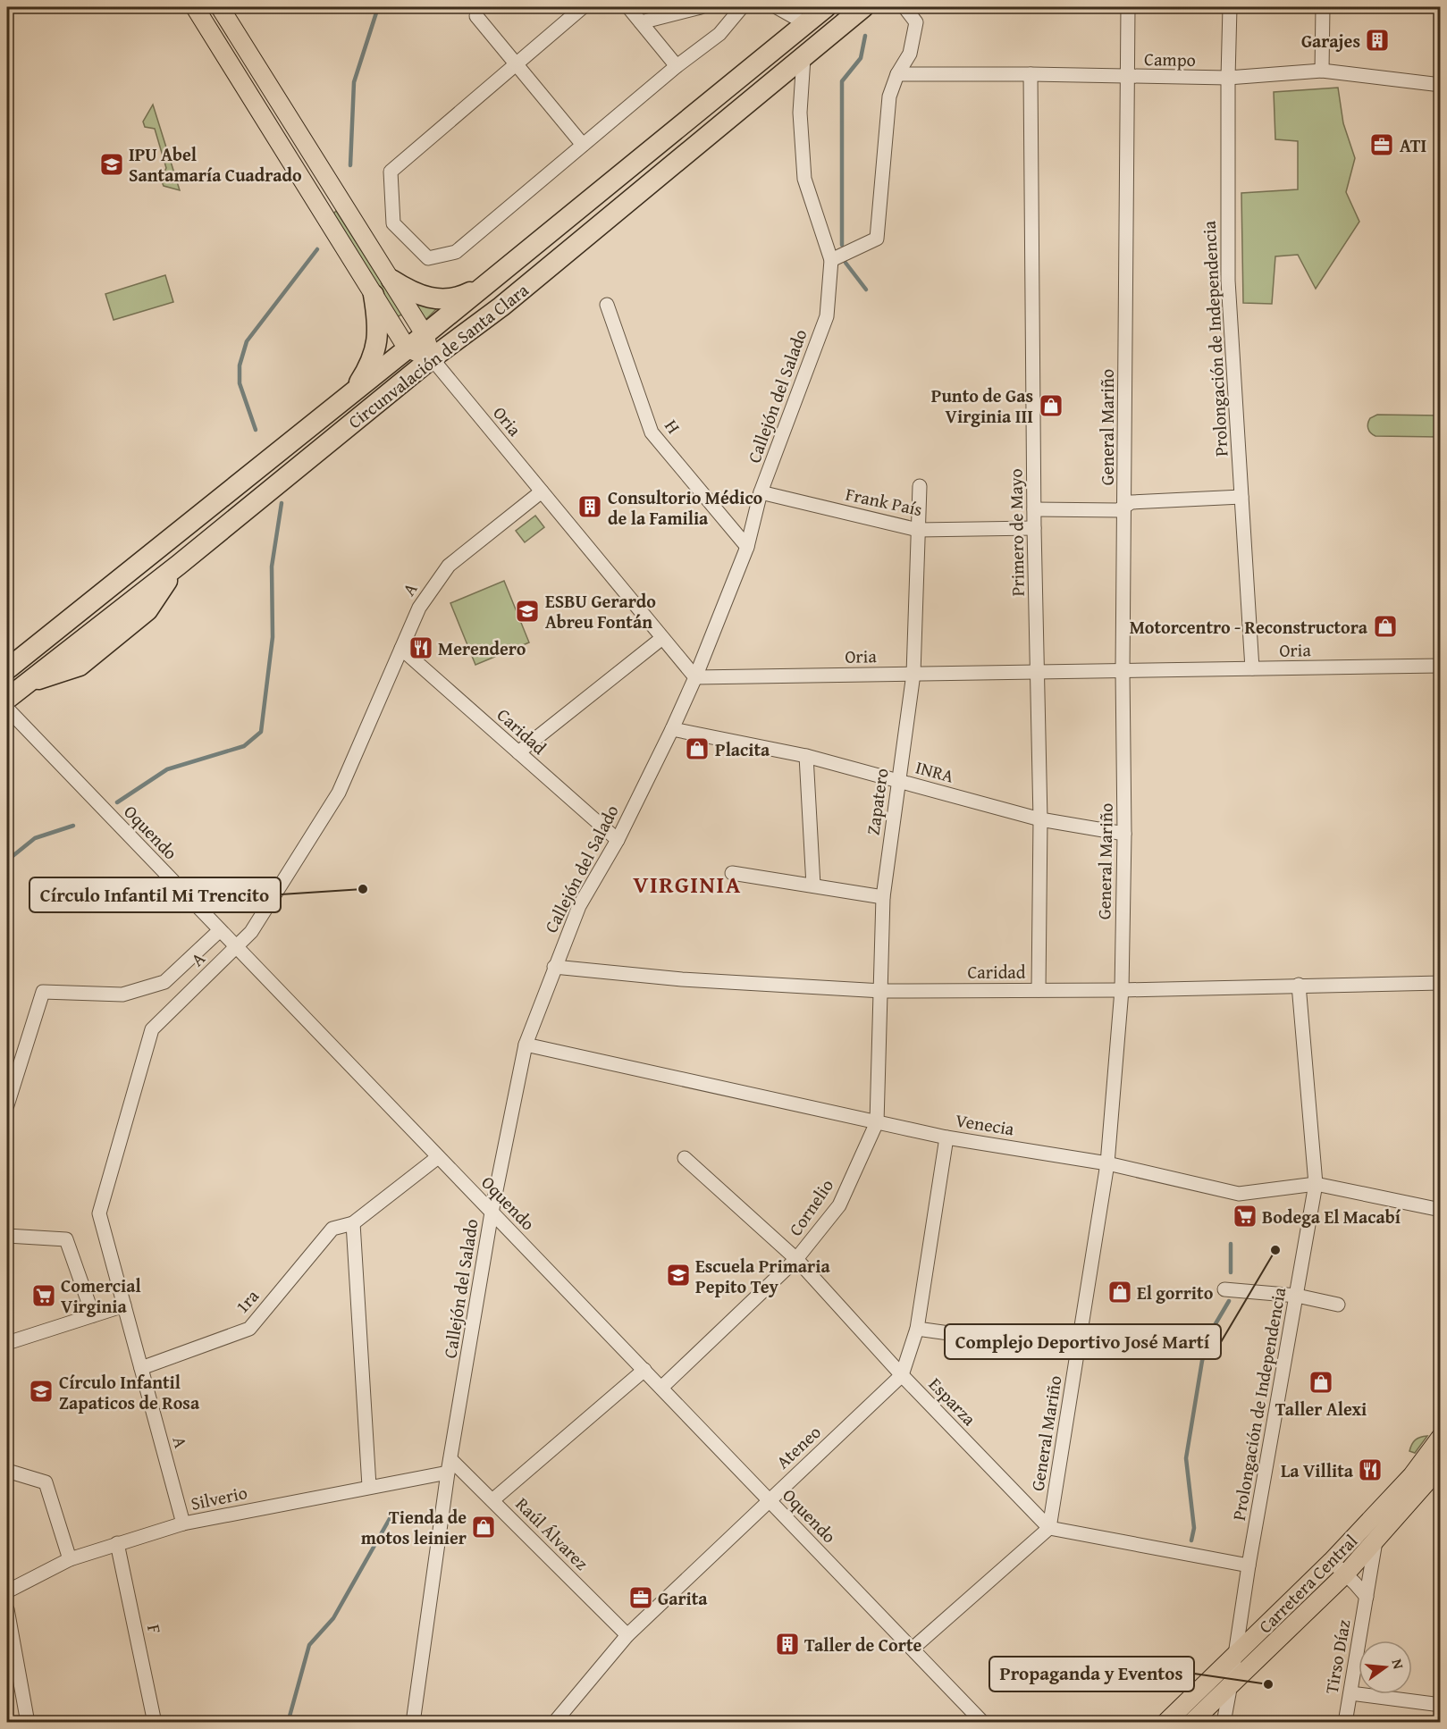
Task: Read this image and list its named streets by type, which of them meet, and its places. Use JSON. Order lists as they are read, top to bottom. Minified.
{"streets":{"highway":["Circunvalación de Santa Clara"],"main road":["Carretera Central"],"street":["Campo","Prolongación de Independencia","Callejón del Salado","Oria","H","General Mariño","Frank País","Primero de Mayo","A","Caridad","INRA","Zapatero","Oquendo","Venecia","Cornelio","1ra","Esparza","Ateneo","Silverio","Raúl Álvarez","F","Tirso Díaz"]},"crossings":[["Campo","Prolongación de Independencia"],["Campo","General Mariño"],["Campo","Primero de Mayo"],["Prolongación de Independencia","Oria"],["Prolongación de Independencia","Caridad"],["Prolongación de Independencia","Venecia"],["Prolongación de Independencia","Carretera Central"],["Circunvalación de Santa Clara","Callejón del Salado"],["Circunvalación de Santa Clara","Oria"],["Callejón del Salado","Oria"],["Callejón del Salado","H"],["Callejón del Salado","Frank País"],["Callejón del Salado","Caridad"],["Callejón del Salado","INRA"],["Callejón del Salado","Oquendo"],["Callejón del Salado","Venecia"],["Callejón del Salado","Silverio"],["Callejón del Salado","Raúl Álvarez"],["Oria","General Mariño"],["Oria","Primero de Mayo"],["Oria","A"],["Oria","Zapatero"],["General Mariño","Caridad"],["General Mariño","INRA"],["General Mariño","Venecia"],["General Mariño","Esparza"],["Frank País","Primero de Mayo"],["Frank País","Zapatero"],["Primero de Mayo","Caridad"],["Primero de Mayo","INRA"],["A","Caridad"],["A","Oquendo"],["A","1ra"],["A","Silverio"],["Caridad","Zapatero"],["INRA","Zapatero"],["Zapatero","Venecia"],["Zapatero","Cornelio"],["Oquendo","Cornelio"],["Oquendo","1ra"],["Oquendo","Ateneo"],["Venecia","Cornelio"],["Venecia","Ateneo"],["Cornelio","Esparza"],["Esparza","Ateneo"],["Ateneo","Raúl Álvarez"],["Silverio","Raúl Álvarez"],["Silverio","F"],["Carretera Central","Tirso Díaz"]],"districts":["VIRGINIA"],"places":{"building":["Garajes","Consultorio Médico de la Familia","Taller de Corte"],"office":["ATI","Garita"],"school or university":["IPU Abel Santamaría Cuadrado","ESBU Gerardo Abreu Fontán","Escuela Primaria Pepito Tey","Círculo Infantil Zapaticos de Rosa"],"shop":["Punto de Gas Virginia III","Motorcentro - Reconstructora","Placita","El gorrito","Taller Alexi","Tienda de motos leinier"],"restaurant":["Merendero","La Villita"],"other":["Círculo Infantil Mi Trencito","Complejo Deportivo José Martí","Propaganda y Eventos"],"supermarket":["Bodega El Macabí","Comercial Virginia"]},"north":"right"}
